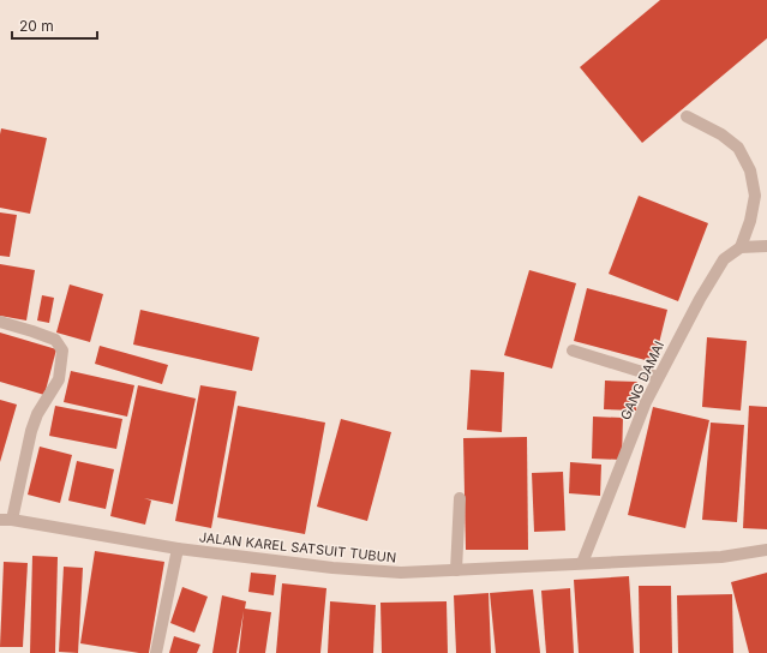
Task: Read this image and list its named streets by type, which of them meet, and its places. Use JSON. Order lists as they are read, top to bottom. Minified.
{"streets":{"street":["GANG DAMAI","JALAN KAREL SATSUIT TUBUN"]},"crossings":[["GANG DAMAI","JALAN KAREL SATSUIT TUBUN"]],"scale_bar":"20 m"}
